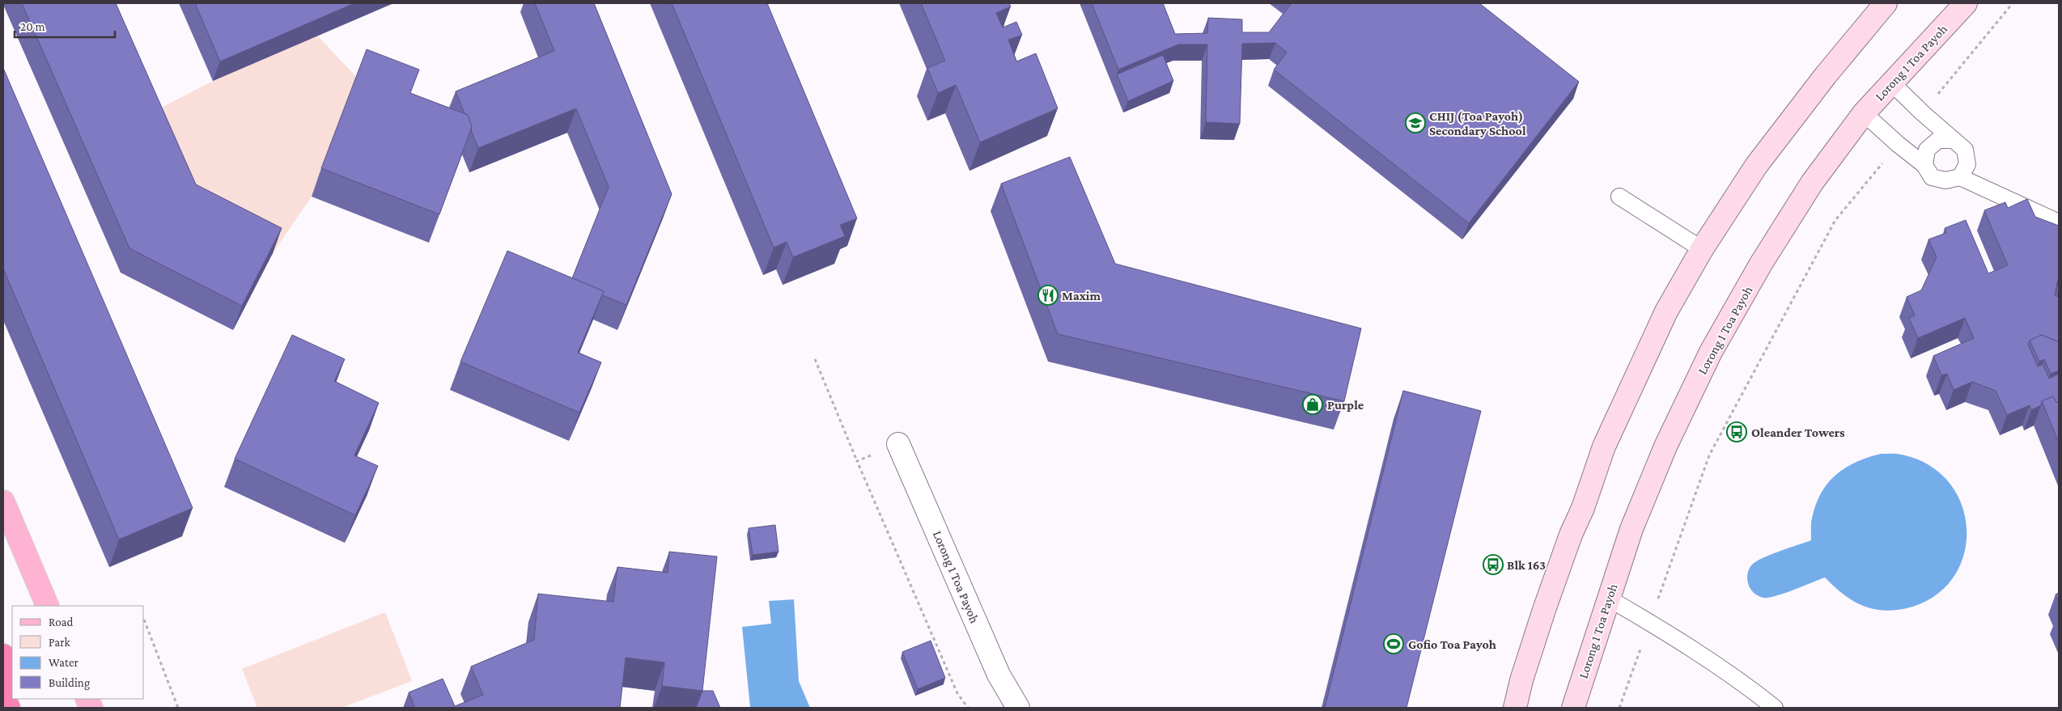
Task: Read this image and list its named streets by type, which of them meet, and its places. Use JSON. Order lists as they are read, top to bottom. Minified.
{"streets":{"main road":["Lorong 1 Toa Payoh"]},"places":{"school or university":["CHIJ (Toa Payoh) Secondary School"],"restaurant":["Maxim"],"shop":["Purple"],"bus stop":["Oleander Towers","Blk 163"],"sports":["Gofio Toa Payoh"]},"legend":["Road","Park","Water","Building"],"scale_bar":"20 m"}
